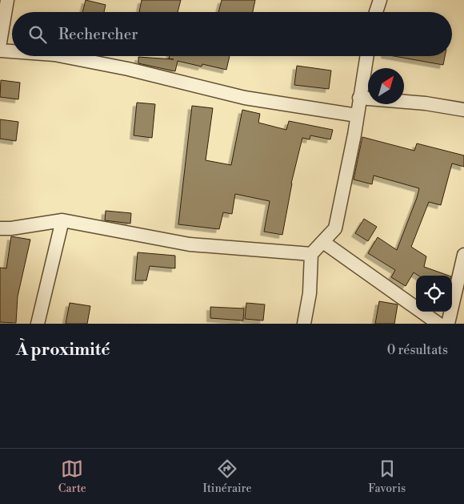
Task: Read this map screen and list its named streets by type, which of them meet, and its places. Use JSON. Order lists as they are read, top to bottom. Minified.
{"north":"top right","page":{"search":"Rechercher","heading":["À proximité","0 résultats"],"nav":["Carte","Itinéraire","Favoris"]}}
